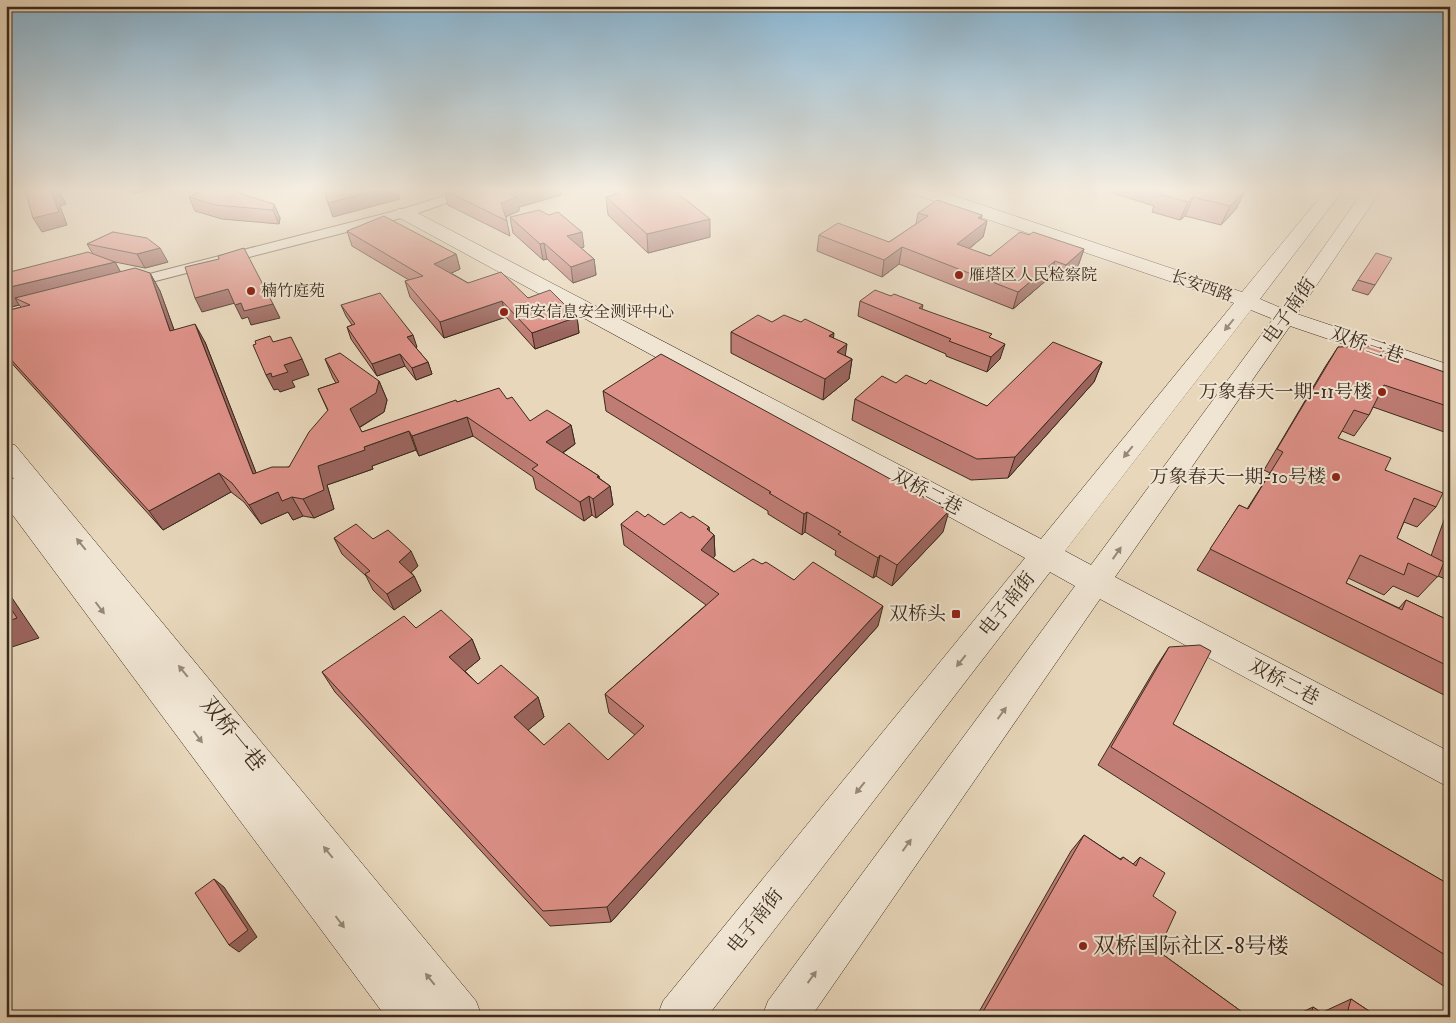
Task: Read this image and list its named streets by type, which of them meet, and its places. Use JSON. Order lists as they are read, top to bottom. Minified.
{"streets":{"main road":["长安西路","电子南街","双桥三巷","双桥二巷","双桥一巷"]},"crossings":[["长安西路","电子南街"],["长安西路","双桥三巷"],["电子南街","双桥三巷"],["电子南街","双桥二巷"]],"places":{"other":["雁塔区人民检察院","楠竹庭苑","西安信息安全测评中心","万象春天一期-11号楼","万象春天一期-10号楼","双桥国际社区-8号楼"],"transit":["双桥头"]}}
